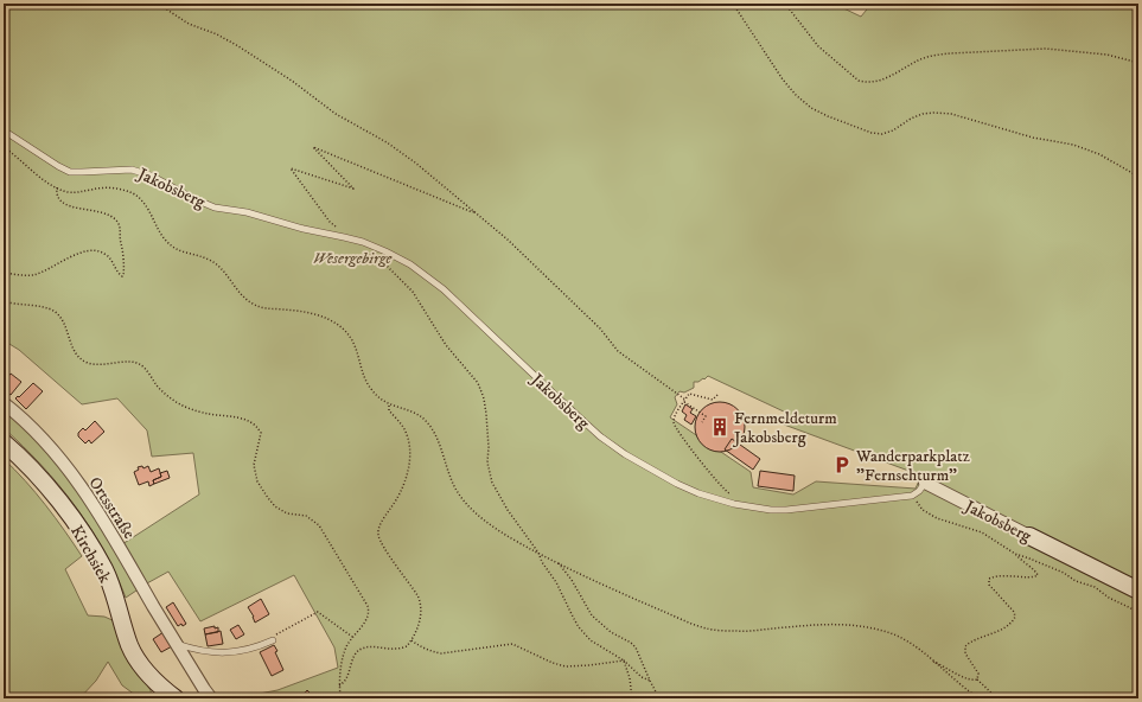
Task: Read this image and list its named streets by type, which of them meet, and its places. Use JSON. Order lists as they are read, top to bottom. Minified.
{"streets":{"main road":["Jakobsberg","Kirchsiek"],"street":["Ortsstraße"]},"parks":["Wesergebirge"],"places":{"building":["Fernmeldeturm Jakobsberg"],"parking":["Wanderparkplatz \"Fernsehturm\""]}}
